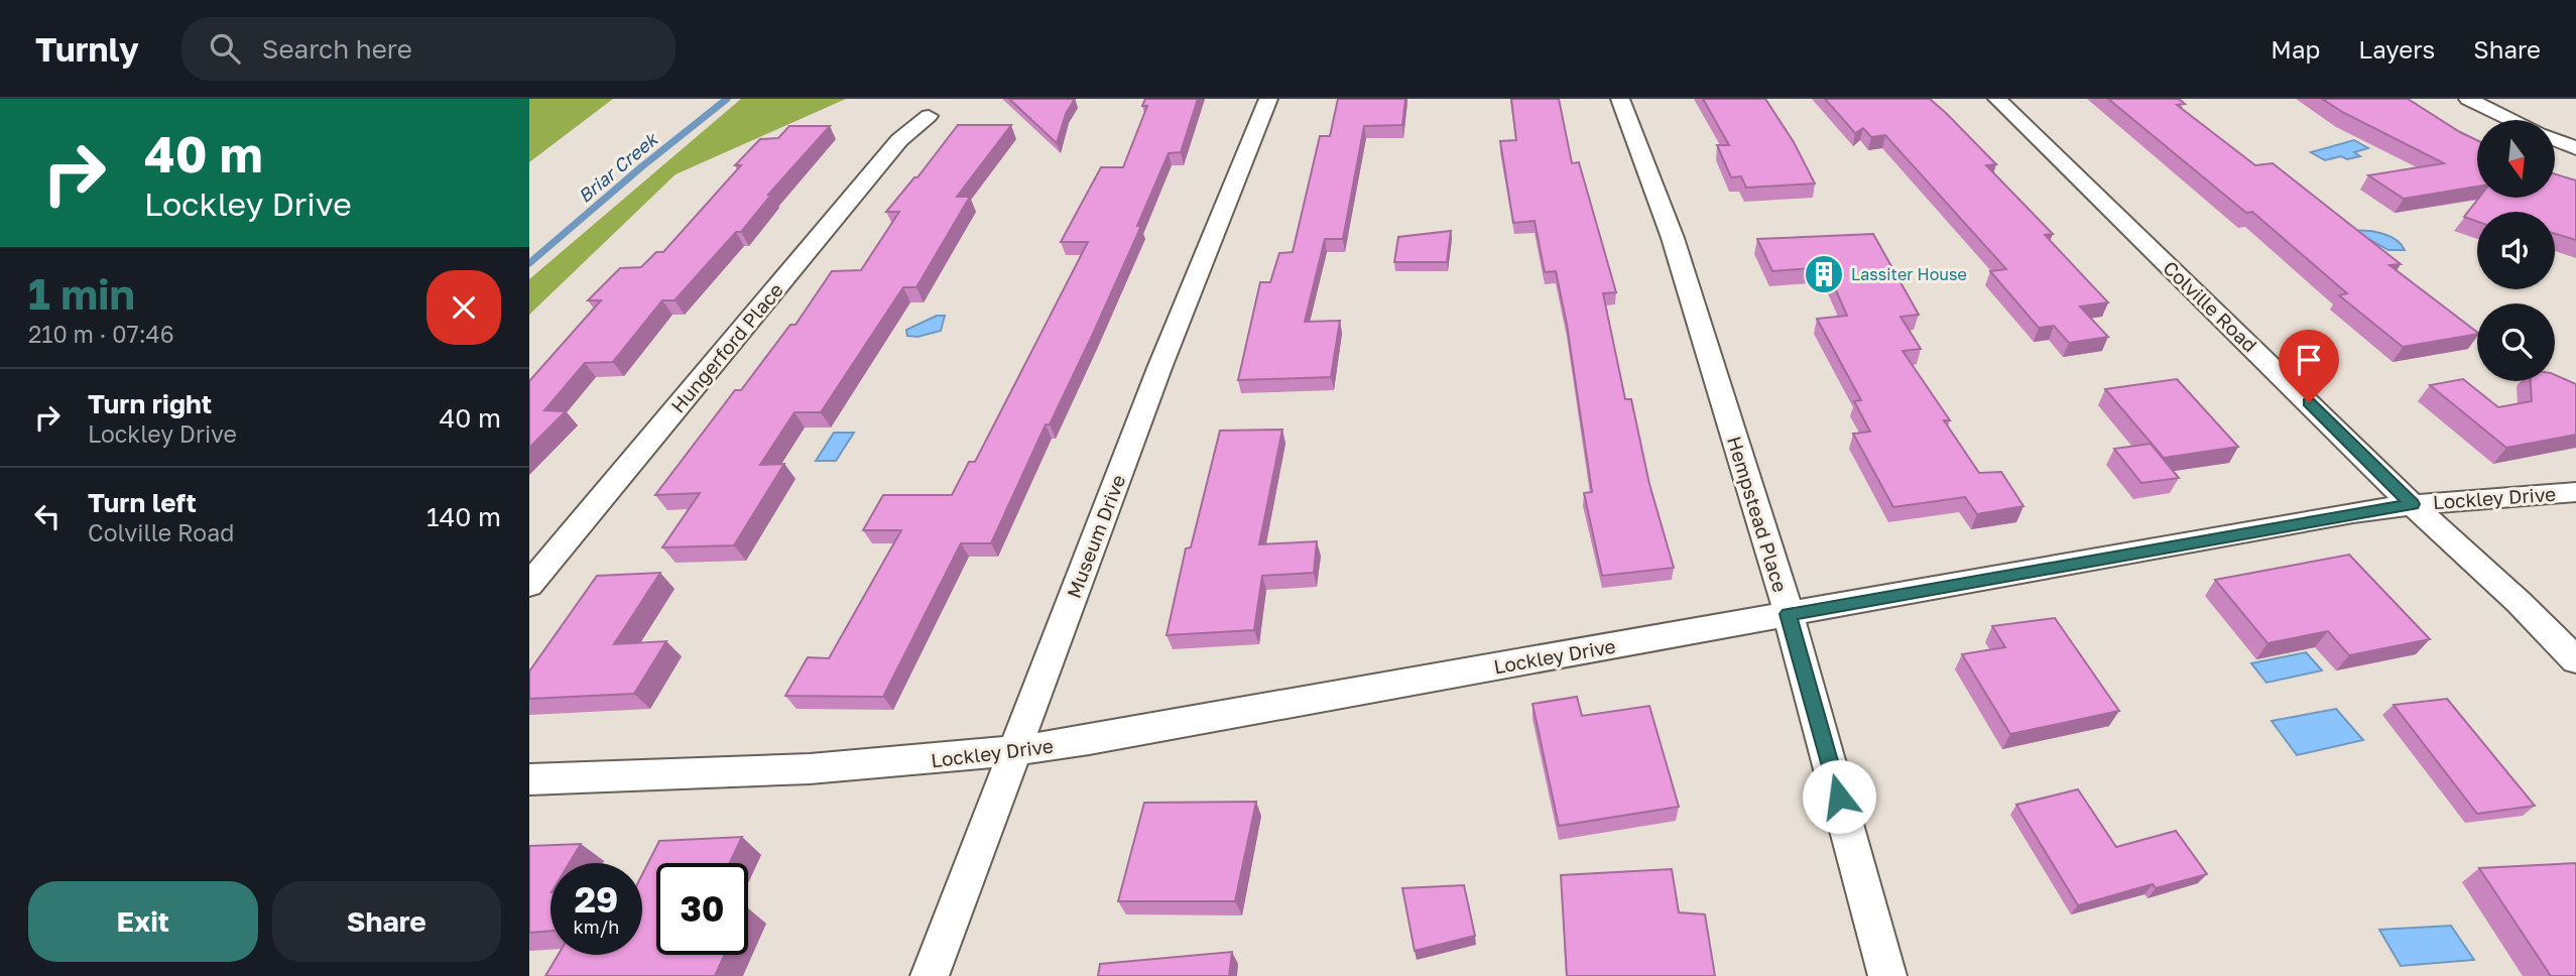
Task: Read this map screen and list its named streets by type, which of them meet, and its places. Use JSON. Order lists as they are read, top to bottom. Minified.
{"streets":{"street":["Colville Road","Hungerford Place","Lockley Drive","Hempstead Place","Museum Drive"]},"crossings":[["Colville Road","Lockley Drive"],["Lockley Drive","Hempstead Place"],["Lockley Drive","Museum Drive"]],"water":["Briar Creek"],"places":{"building":["Lassiter House"]},"north":"bottom","page":{"header":"Turnly","search":"Search here","nav":["Map","Layers","Share"],"turn":["40 m","Lockley Drive"],"heading":["1 min","210 m · 07:46"],"list":[{"name":"Turn right","note":"Lockley Drive","value":"40 m"},{"name":"Turn left","note":"Colville Road","value":"140 m"}],"speed":"29 km/h","limit":"30","buttons":["Exit","Share"]}}
